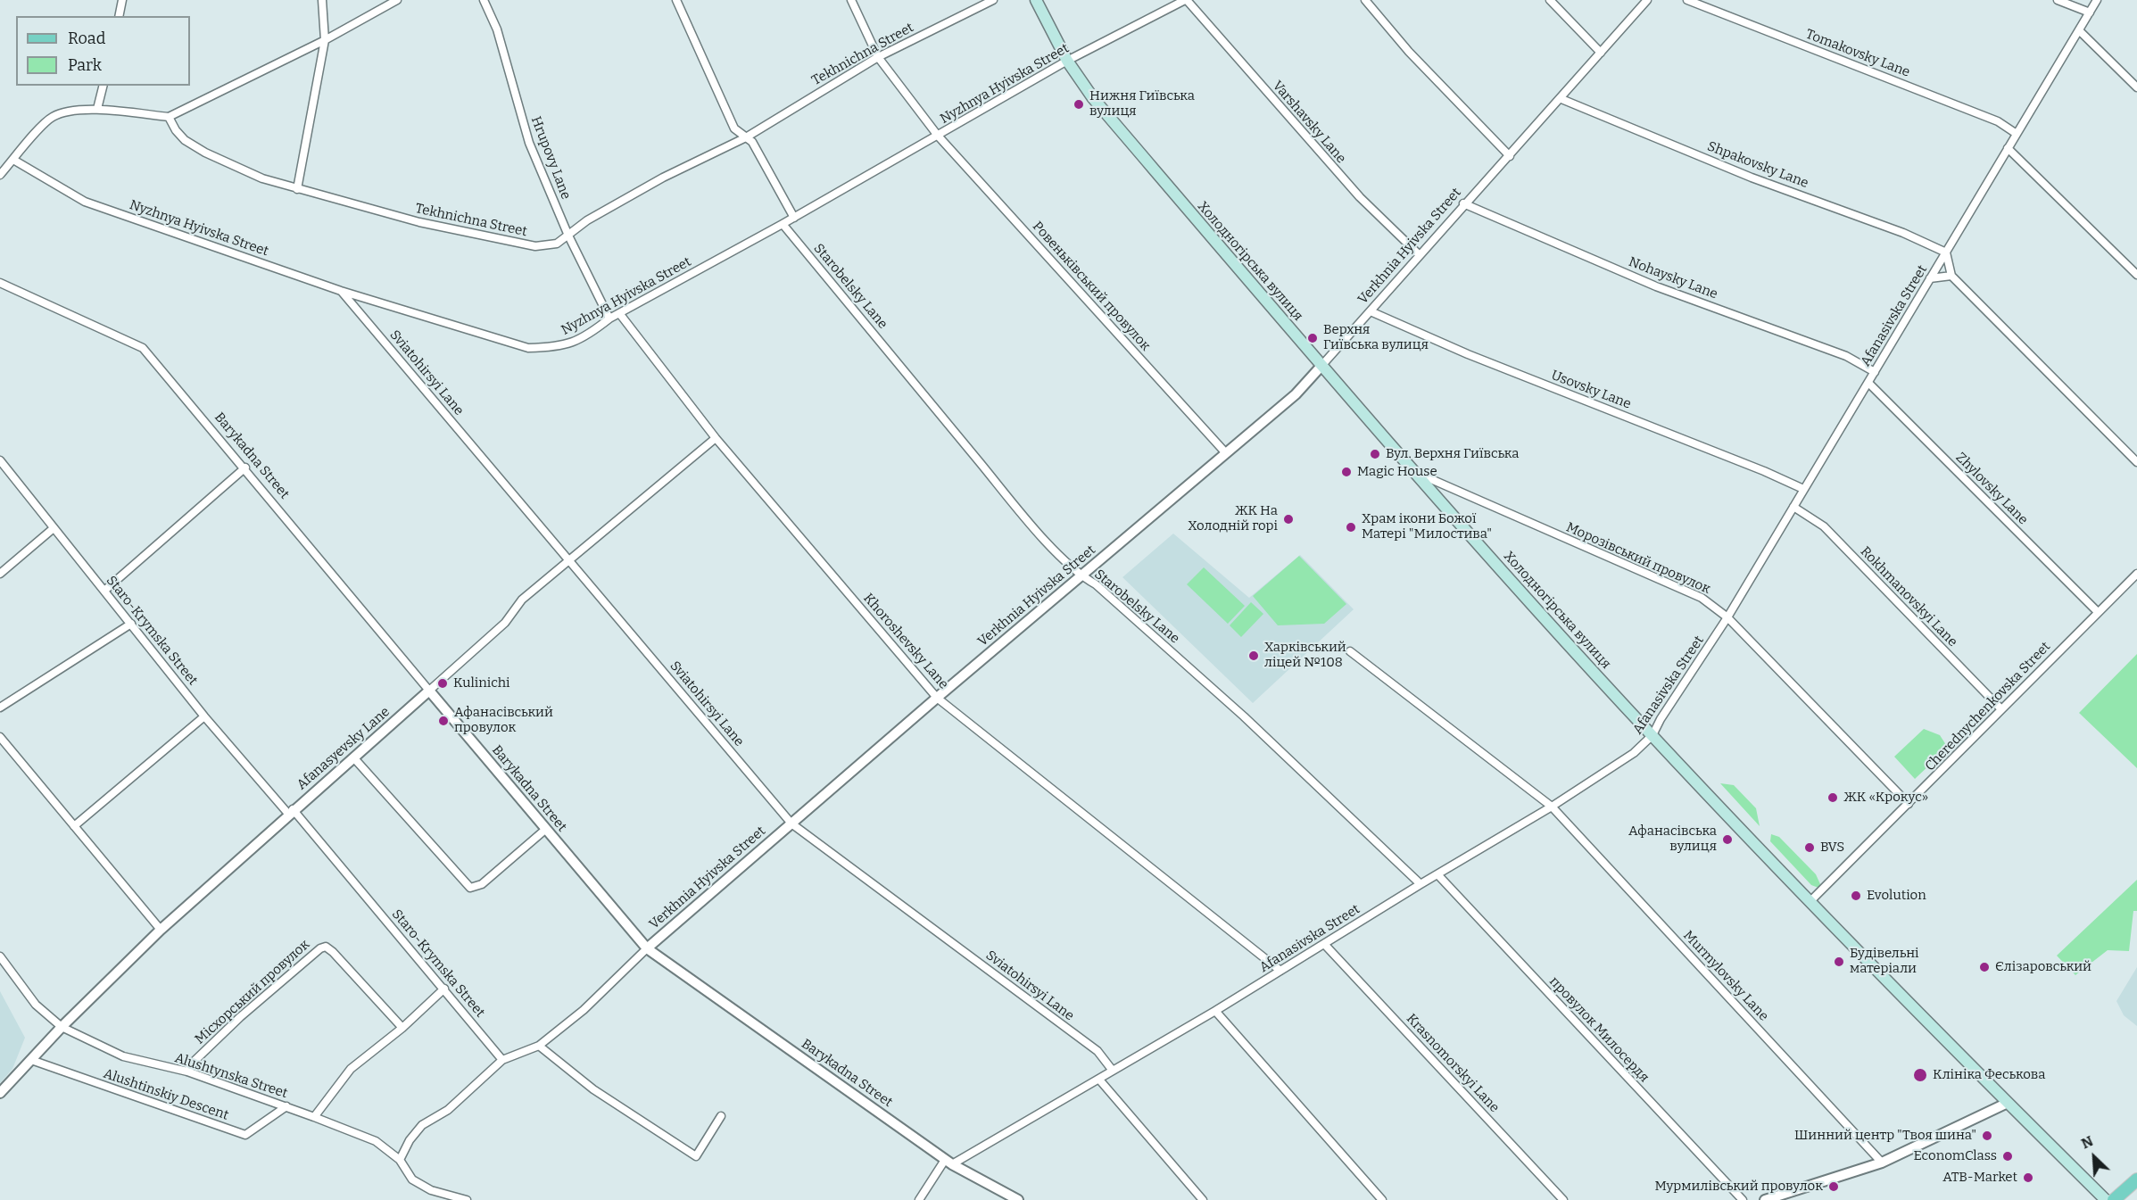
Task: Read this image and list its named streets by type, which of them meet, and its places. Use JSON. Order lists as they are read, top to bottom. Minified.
{"streets":{"main road":["Холодногірська вулиця"],"street":["Tomakovsky Lane","Tekhnichna Street","Nyzhnya Hyivska Street","Varshavsky Lane","Hrupovy Lane","Shpakovsky Lane","Verkhnia Hyivska Street","Nohaysky Lane","Starobelsky Lane","Ровеньківський провулок","Afanasivska Street","Sviatohirsyi Lane","Usovsky Lane","Barykadna Street","Zhylovsky Lane","Морозівський провулок","Rokhmanovskyi Lane","Staro-Krymska Street","Khoroshevsky Lane","Cherednychenkovska Street","Afanasyevsky Lane","Murmylovsky Lane","Місхорський провулок","провулок Милосердя","Krasnomorskyi Lane","Alushtynska Street","Alushtinskiy Descent"]},"crossings":[["Tomakovsky Lane","Afanasivska Street"],["Tekhnichna Street","Hrupovy Lane"],["Tekhnichna Street","Ровеньківський провулок"],["Nyzhnya Hyivska Street","Varshavsky Lane"],["Nyzhnya Hyivska Street","Hrupovy Lane"],["Nyzhnya Hyivska Street","Холодногірська вулиця"],["Nyzhnya Hyivska Street","Starobelsky Lane"],["Nyzhnya Hyivska Street","Ровеньківський провулок"],["Nyzhnya Hyivska Street","Sviatohirsyi Lane"],["Nyzhnya Hyivska Street","Khoroshevsky Lane"],["Varshavsky Lane","Verkhnia Hyivska Street"],["Shpakovsky Lane","Verkhnia Hyivska Street"],["Shpakovsky Lane","Afanasivska Street"],["Verkhnia Hyivska Street","Холодногірська вулиця"],["Verkhnia Hyivska Street","Nohaysky Lane"],["Verkhnia Hyivska Street","Starobelsky Lane"],["Verkhnia Hyivska Street","Ровеньківський провулок"],["Verkhnia Hyivska Street","Sviatohirsyi Lane"],["Verkhnia Hyivska Street","Usovsky Lane"],["Verkhnia Hyivska Street","Barykadna Street"],["Verkhnia Hyivska Street","Staro-Krymska Street"],["Verkhnia Hyivska Street","Khoroshevsky Lane"],["Verkhnia Hyivska Street","Alushtynska Street"],["Холодногірська вулиця","Afanasivska Street"],["Холодногірська вулиця","Морозівський провулок"],["Холодногірська вулиця","Cherednychenkovska Street"],["Nohaysky Lane","Afanasivska Street"],["Starobelsky Lane","Afanasivska Street"],["Afanasivska Street","Sviatohirsyi Lane"],["Afanasivska Street","Usovsky Lane"],["Afanasivska Street","Barykadna Street"],["Afanasivska Street","Zhylovsky Lane"],["Afanasivska Street","Морозівський провулок"],["Afanasivska Street","Rokhmanovskyi Lane"],["Afanasivska Street","Khoroshevsky Lane"],["Afanasivska Street","Murmylovsky Lane"],["Afanasivska Street","провулок Милосердя"],["Afanasivska Street","Krasnomorskyi Lane"],["Sviatohirsyi Lane","Afanasyevsky Lane"],["Barykadna Street","Afanasyevsky Lane"],["Zhylovsky Lane","Cherednychenkovska Street"],["Морозівський провулок","Cherednychenkovska Street"],["Rokhmanovskyi Lane","Cherednychenkovska Street"],["Staro-Krymska Street","Afanasyevsky Lane"],["Khoroshevsky Lane","Afanasyevsky Lane"],["Afanasyevsky Lane","Alushtynska Street"],["Afanasyevsky Lane","Alushtinskiy Descent"],["Місхорський провулок","Alushtynska Street"],["Alushtynska Street","Alushtinskiy Descent"]],"places":["Нижня Гиївська вулиця","Верхня Гиївська вулиця","Вул. Верхня Гиївська","Magic House","ЖК На Холодній горі","Храм ікони Божої Матері \"Милостива\"","Харківський ліцей №108","Kulinichi","Афанасівський провулок","ЖК «Крокус»","Афанасівська вулиця","BVS","Evolution","Будівельні матеріали","Єлізаровський","Клініка Феськова","Шинний центр \"Твоя шина\"","EconomClass","ATB-Market","Мурмилівський провулок"],"legend":["Road","Park"],"north":"top left"}
